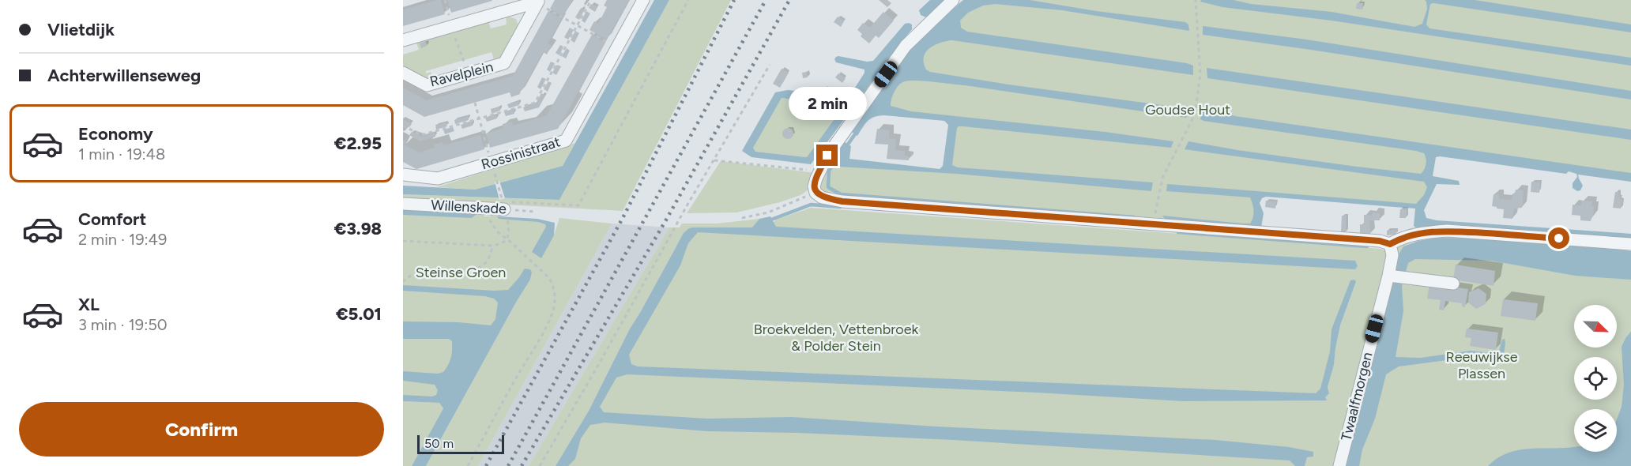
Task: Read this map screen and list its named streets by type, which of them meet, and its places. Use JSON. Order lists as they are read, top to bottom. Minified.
{"streets":{"street":["Ravelplein","Rossinistraat","Willenskade","Twaalfmorgen"]},"parks":["Goudse Hout","Steinse Groen","Broekvelden, Vettenbroek & Polder Stein","Reeuwijkse Plassen"],"scale_bar":"50 m","north":"bottom right","page":{"banner":["Vlietdijk","Achterwillenseweg"],"bubble":"2 min","list":[{"name":"Economy","note":"1 min · 19:48","value":"€2.95"},{"name":"Comfort","note":"2 min · 19:49","value":"€3.98"},{"name":"XL","note":"3 min · 19:50","value":"€5.01"}],"buttons":"Confirm","scale":"50 m"}}
